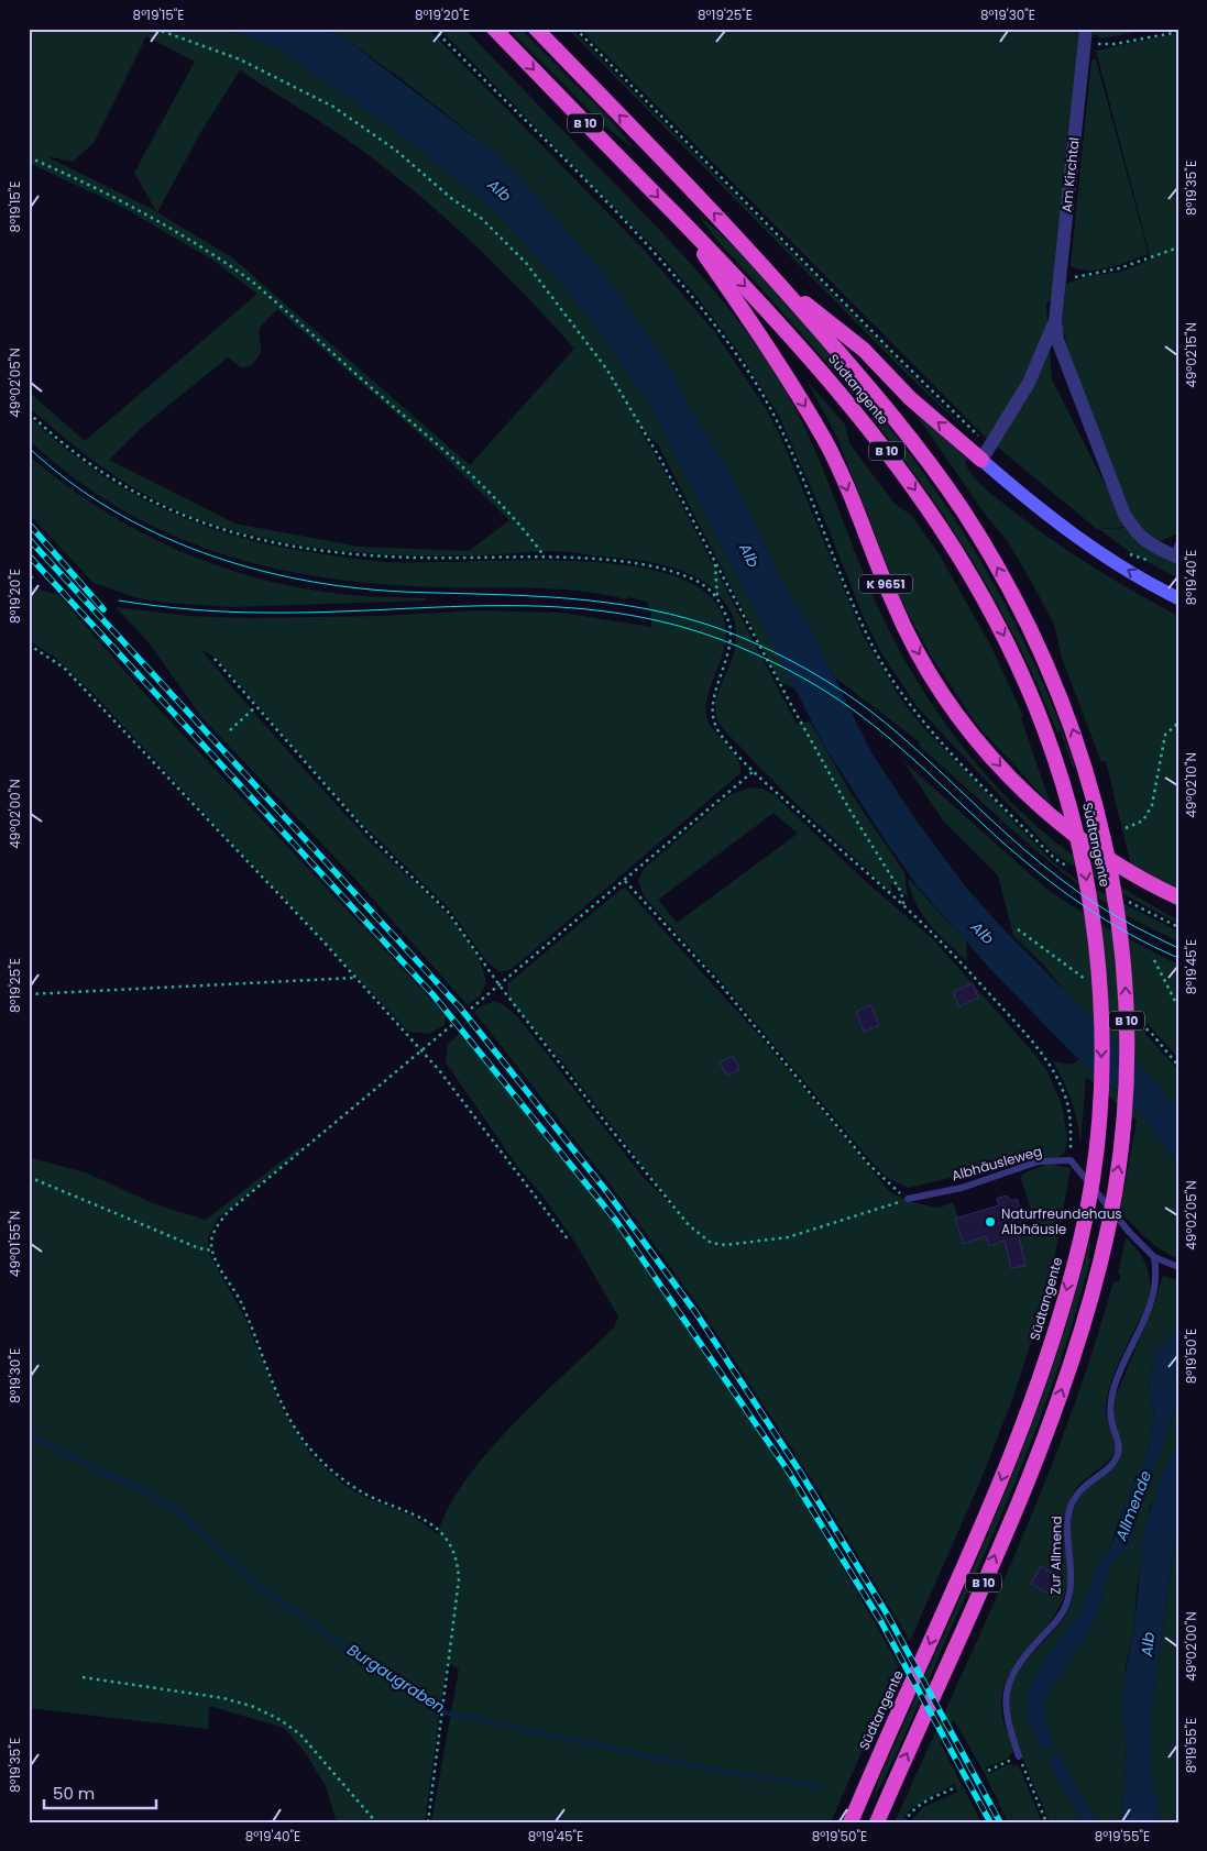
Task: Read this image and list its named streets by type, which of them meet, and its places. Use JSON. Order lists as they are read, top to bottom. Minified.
{"streets":{"highway":["B 10","Südtangente","K 9651"],"street":["Am Kirchtal"],"lane":["Albhäusleweg","Zur Allmend"]},"crossings":[["Südtangente","K 9651"]],"water":["Alb","Allmende","Burgaugraben"],"places":["Naturfreundehaus Albhäusle"],"scale_bar":"50 m","coordinates":["8°19'15\"E","8°19'20\"E","8°19'25\"E","8°19'30\"E","8°19'35\"E","49°02'15\"N","49°02'05\"N","8°19'40\"E","49°02'10\"N","49°02'00\"N","8°19'45\"E","49°01'55\"N","8°19'50\"E","8°19'55\"E"]}
